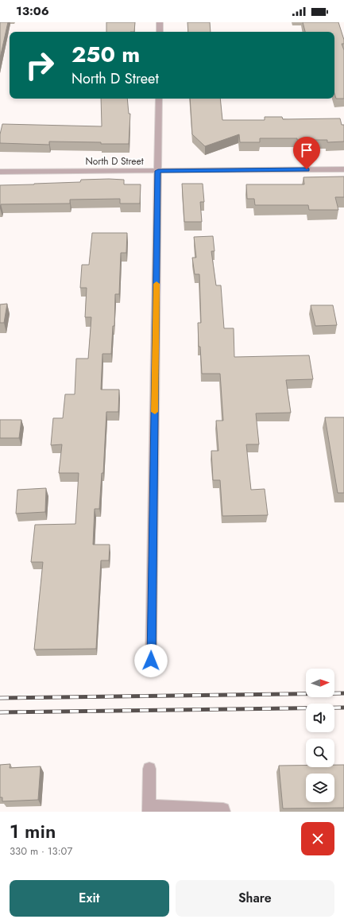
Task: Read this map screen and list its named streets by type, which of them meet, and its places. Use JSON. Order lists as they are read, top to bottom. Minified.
{"streets":{"street":["North D Street"]},"north":"right","page":{"status":"13:06","turn":["250 m","North D Street"],"heading":["1 min","330 m · 13:07"],"buttons":["Exit","Share"]}}
